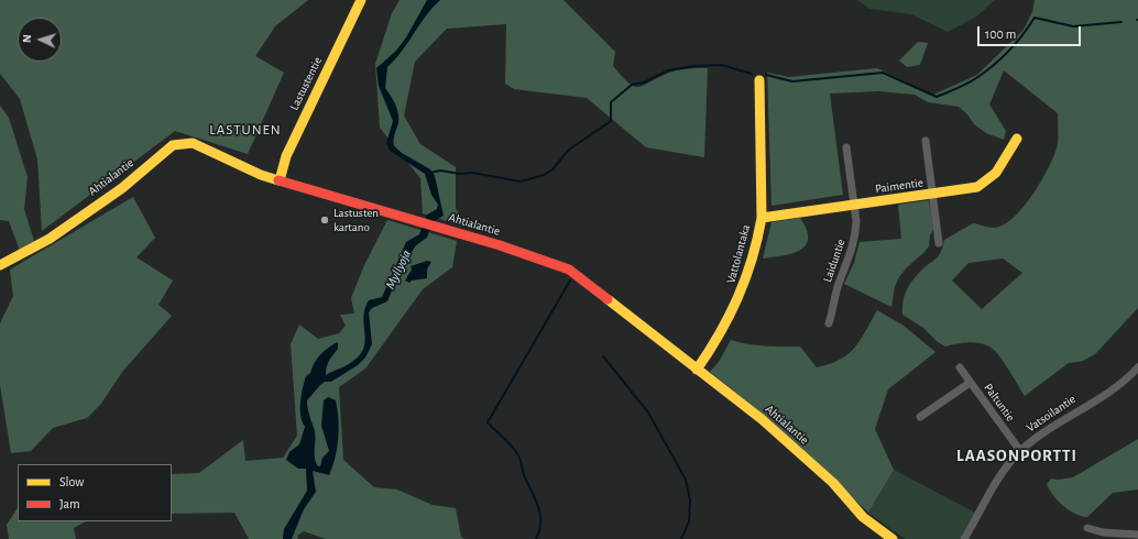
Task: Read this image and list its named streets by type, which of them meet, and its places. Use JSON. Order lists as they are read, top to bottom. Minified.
{"streets":{"street":["Lastustentie","Ahtialantie","Paimentie","Vattolantaka","Laiduntie","Paltuntie","Vatsoilantie"]},"crossings":[["Lastustentie","Ahtialantie"],["Ahtialantie","Vattolantaka"],["Paimentie","Vattolantaka"],["Paimentie","Laiduntie"],["Paltuntie","Vatsoilantie"]],"districts":["LASTUNEN","LAASONPORTTI"],"water":["Myllyoja"],"places":["Lastusten kartano"],"legend":["Slow","Jam"],"scale_bar":"100 m","north":"left"}
